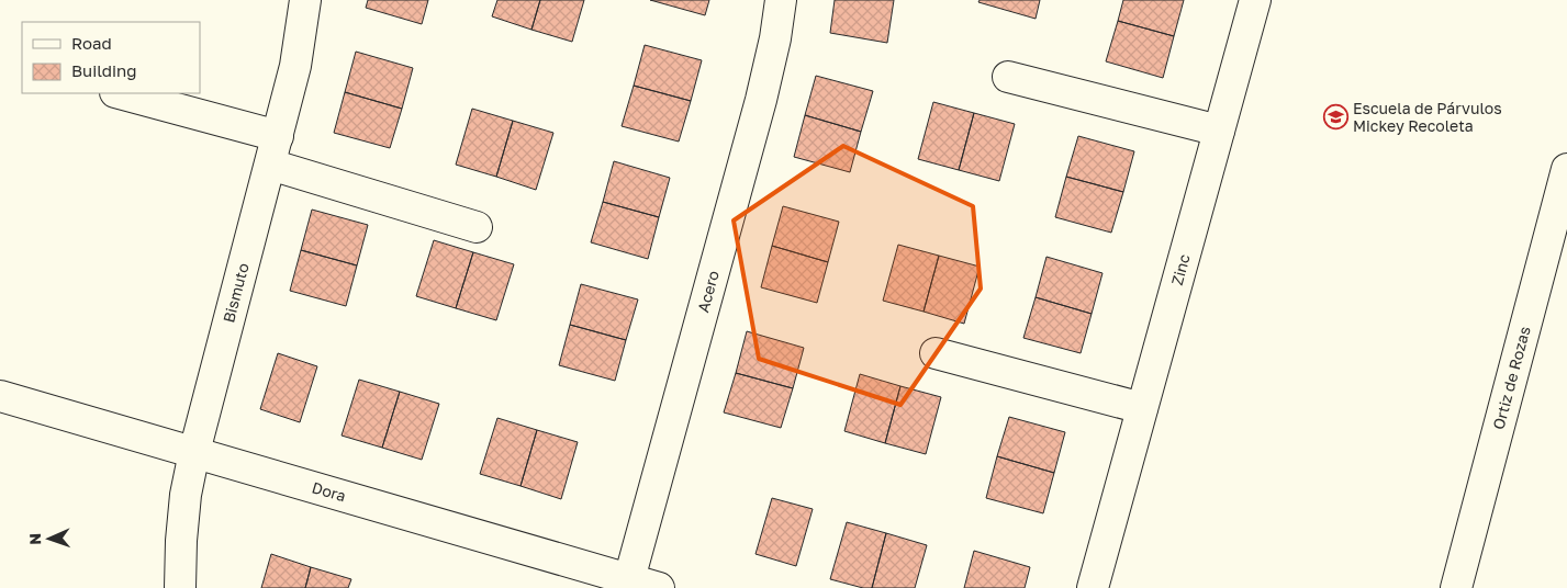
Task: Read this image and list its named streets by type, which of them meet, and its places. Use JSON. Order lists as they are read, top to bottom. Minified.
{"streets":{"street":["Zinc","Acero","Bismuto","Ortiz de Rozas","Dora"]},"crossings":[["Acero","Dora"],["Bismuto","Dora"]],"places":{"school or university":["Escuela de Párvulos Mickey Recoleta"]},"legend":["Road","Building"],"north":"left"}
